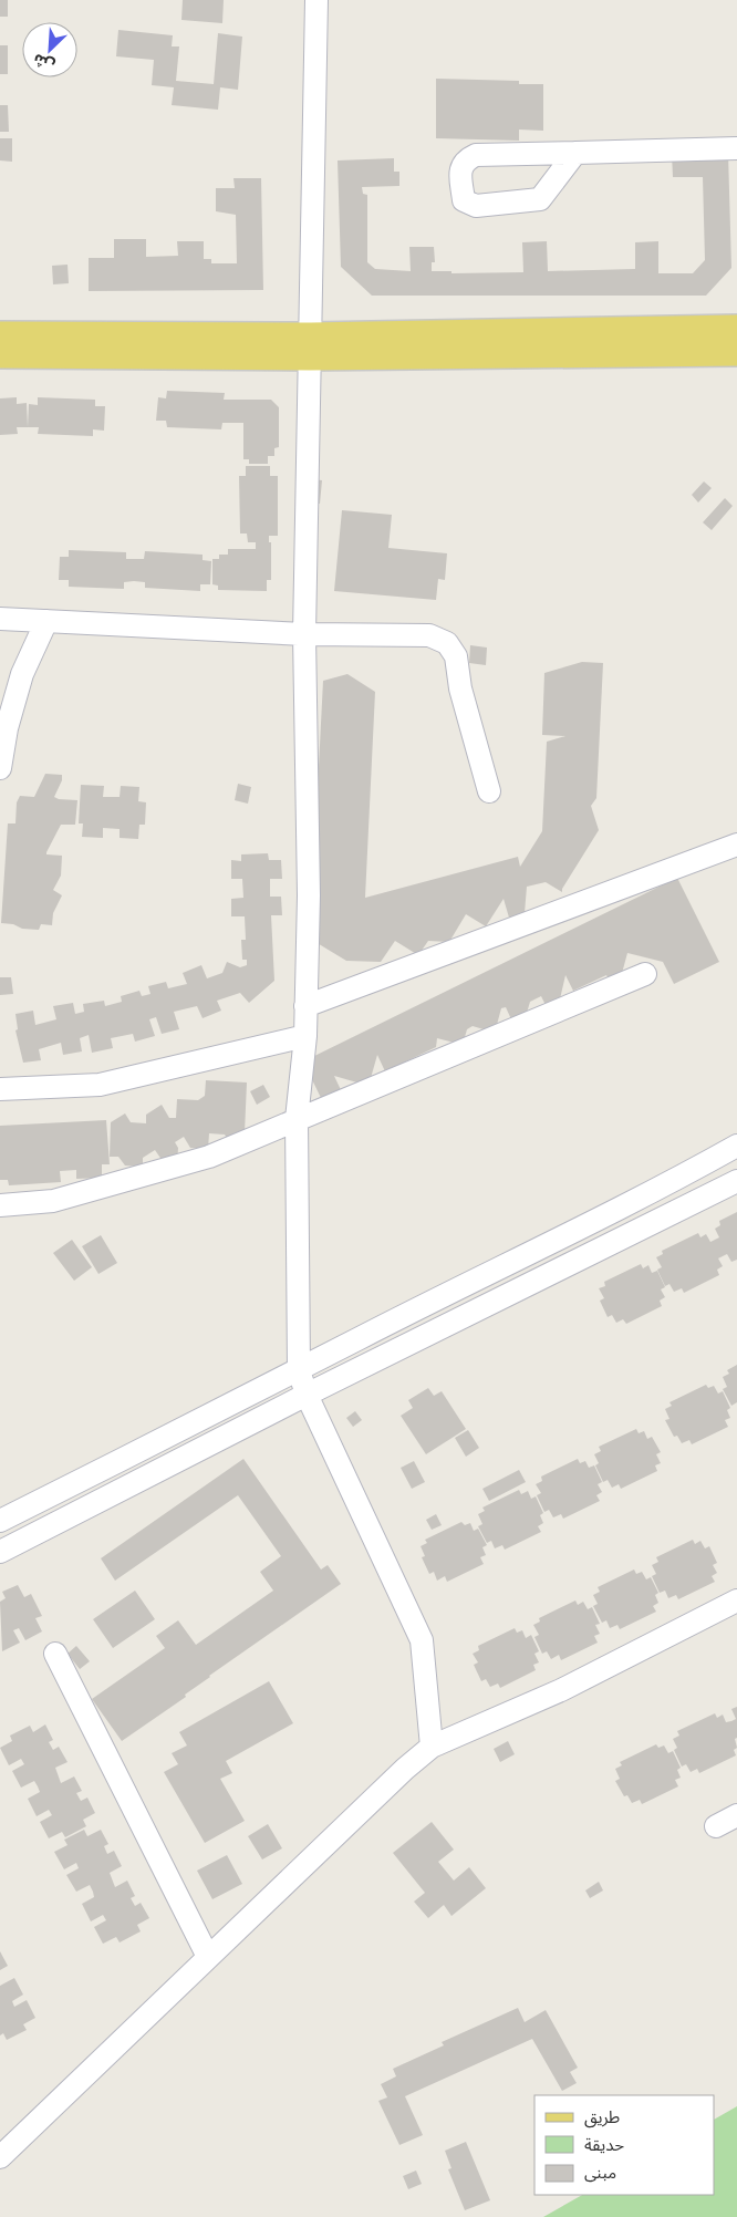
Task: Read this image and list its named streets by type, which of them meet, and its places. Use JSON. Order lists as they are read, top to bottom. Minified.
{"legend":["طريق","حديقة","مبنى"],"north":"bottom left"}
